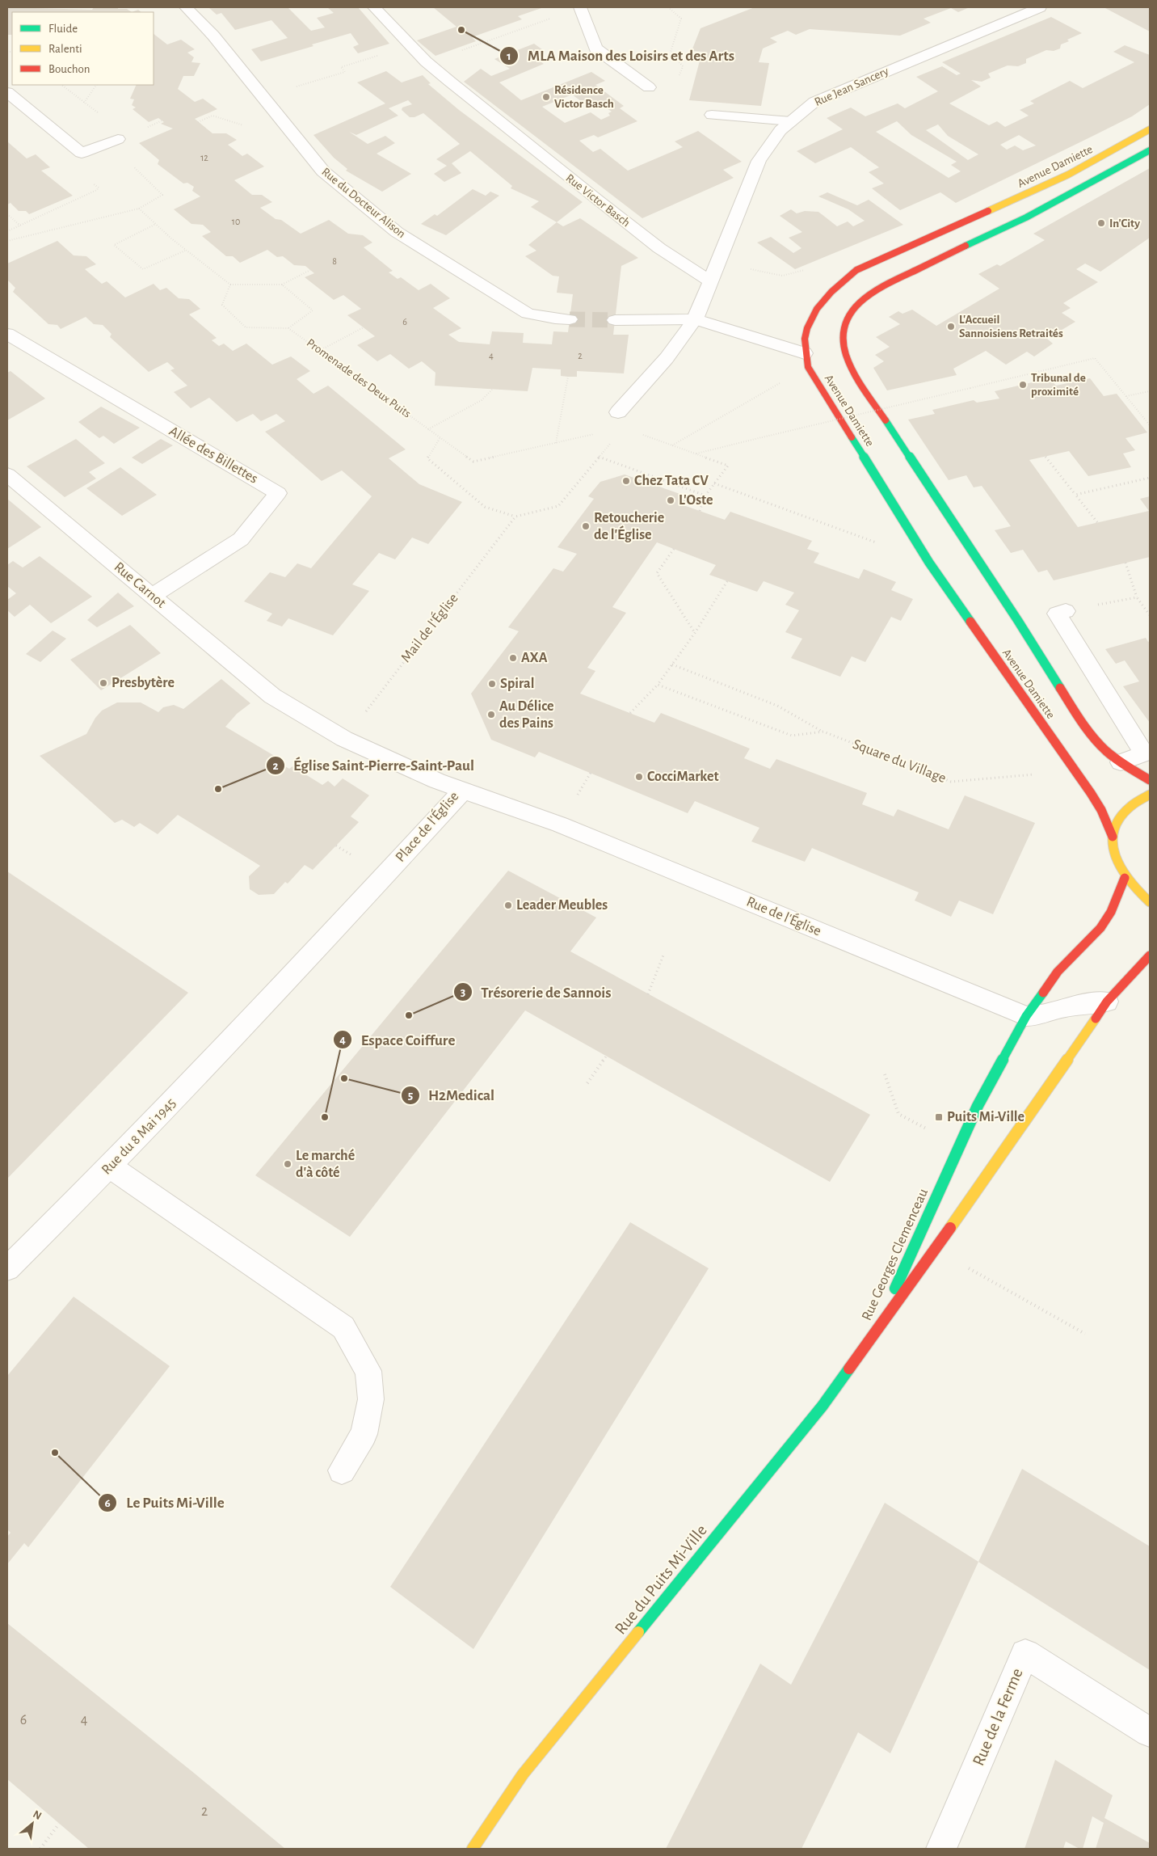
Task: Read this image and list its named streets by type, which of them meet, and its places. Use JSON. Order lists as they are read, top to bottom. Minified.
{"streets":{"main road":["Avenue Damiette","Rue Georges Clemenceau","Rue du Puits Mi-Ville"],"street":["Rue Jean Sancery","Rue Victor Basch","Rue du Docteur Alison","Allée des Billettes","Rue Carnot","Place de l'Église","Rue de l'Église","Rue du 8 Mai 1945","Rue de la Ferme"],"path":["Promenade des Deux Puits","Mail de l'Église","Square du Village"]},"crossings":[["Rue Jean Sancery","Rue Victor Basch"],["Avenue Damiette","Square du Village"],["Allée des Billettes","Rue Carnot"],["Rue Carnot","Place de l'Église"],["Mail de l'Église","Place de l'Église"],["Place de l'Église","Rue de l'Église"],["Place de l'Église","Rue du 8 Mai 1945"],["Rue de l'Église","Rue Georges Clemenceau"],["Rue Georges Clemenceau","Rue du Puits Mi-Ville"]],"places":{"other":["MLA Maison des Loisirs et des Arts","Résidence Victor Basch","In'City","L'Accueil Sannoisiens Retraités","Tribunal de proximité","Chez Tata CV","L'Oste","Retoucherie de l'Église","AXA","Presbytère","Spiral","Au Délice des Pains","CocciMarket","Église Saint-Pierre-Saint-Paul","Leader Meubles","Trésorerie de Sannois","H2Medical","Espace Coiffure","Le marché d'à côté","Le Puits Mi-Ville"],"transit":["Puits Mi-Ville"]},"house_numbers":["12","10","8","6","4","2","6","4","2"],"legend":["Fluide","Ralenti","Bouchon"],"north":"top right"}
